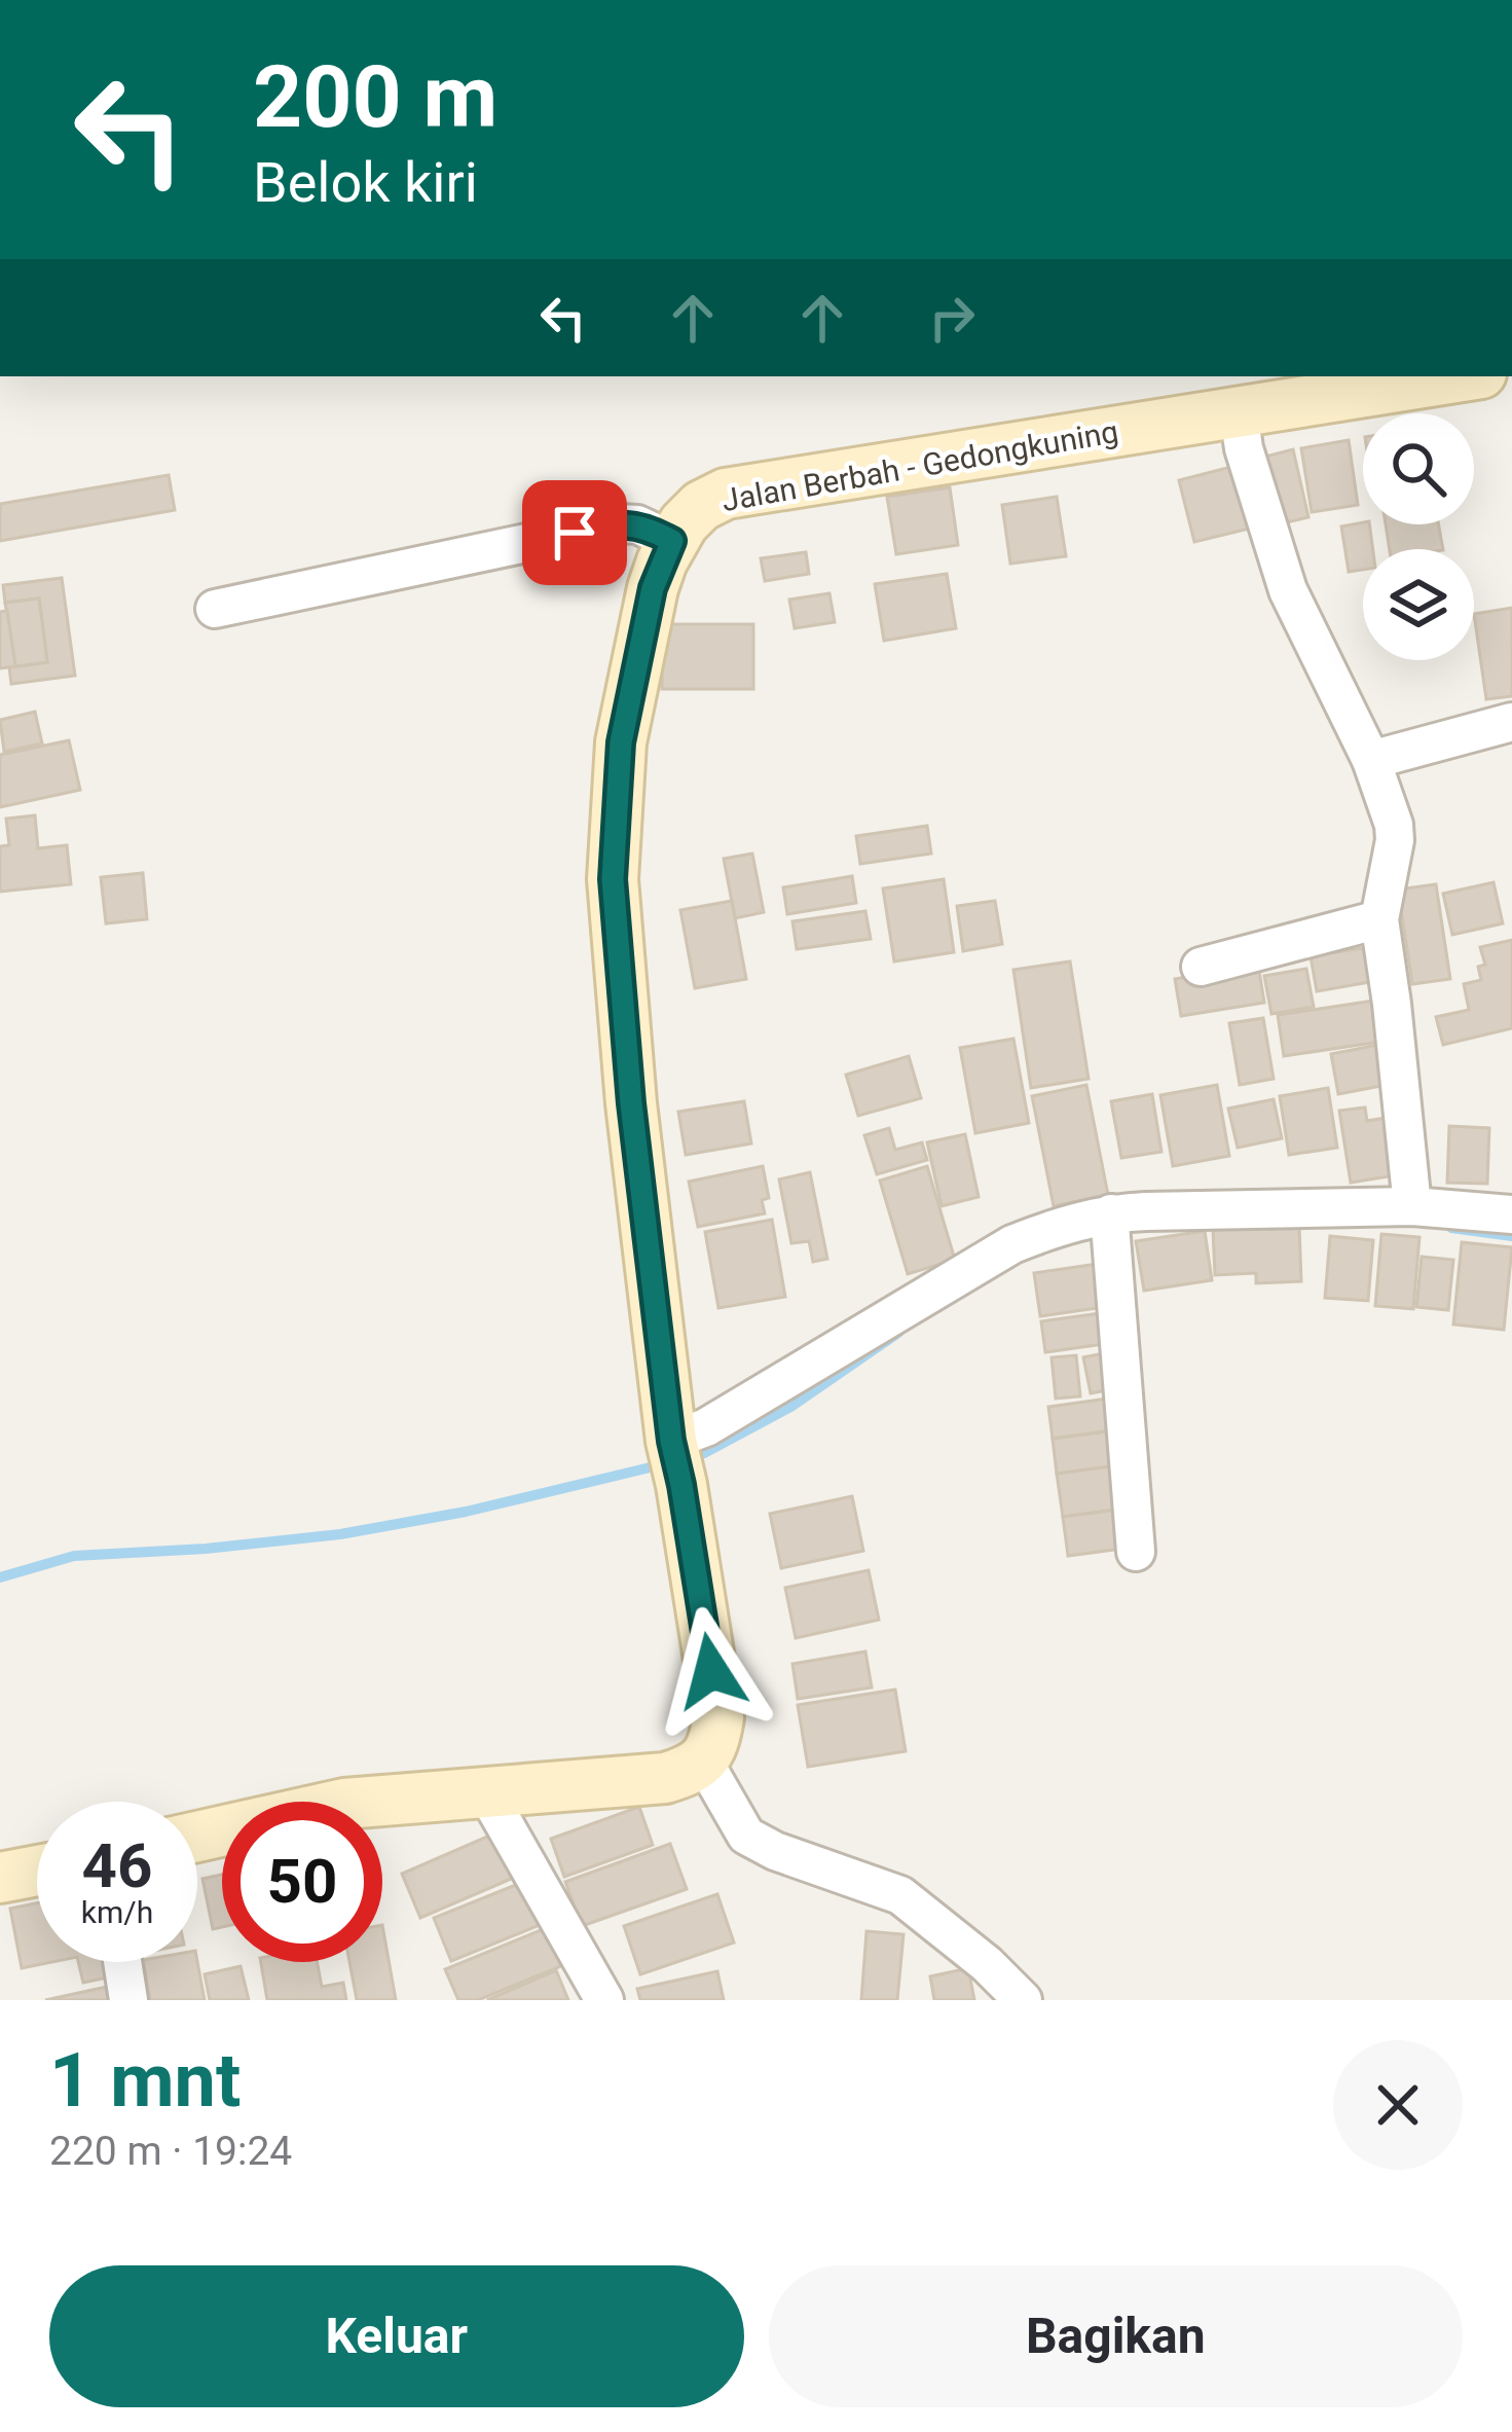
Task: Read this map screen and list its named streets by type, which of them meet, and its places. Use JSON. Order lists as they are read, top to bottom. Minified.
{"streets":{"main road":["Jalan Berbah - Gedongkuning"]},"page":{"turn":["200 m","Belok kiri"],"speed":"46 km/h","limit":"50","heading":["1 mnt","220 m · 19:24"],"buttons":["Keluar","Bagikan"]}}
